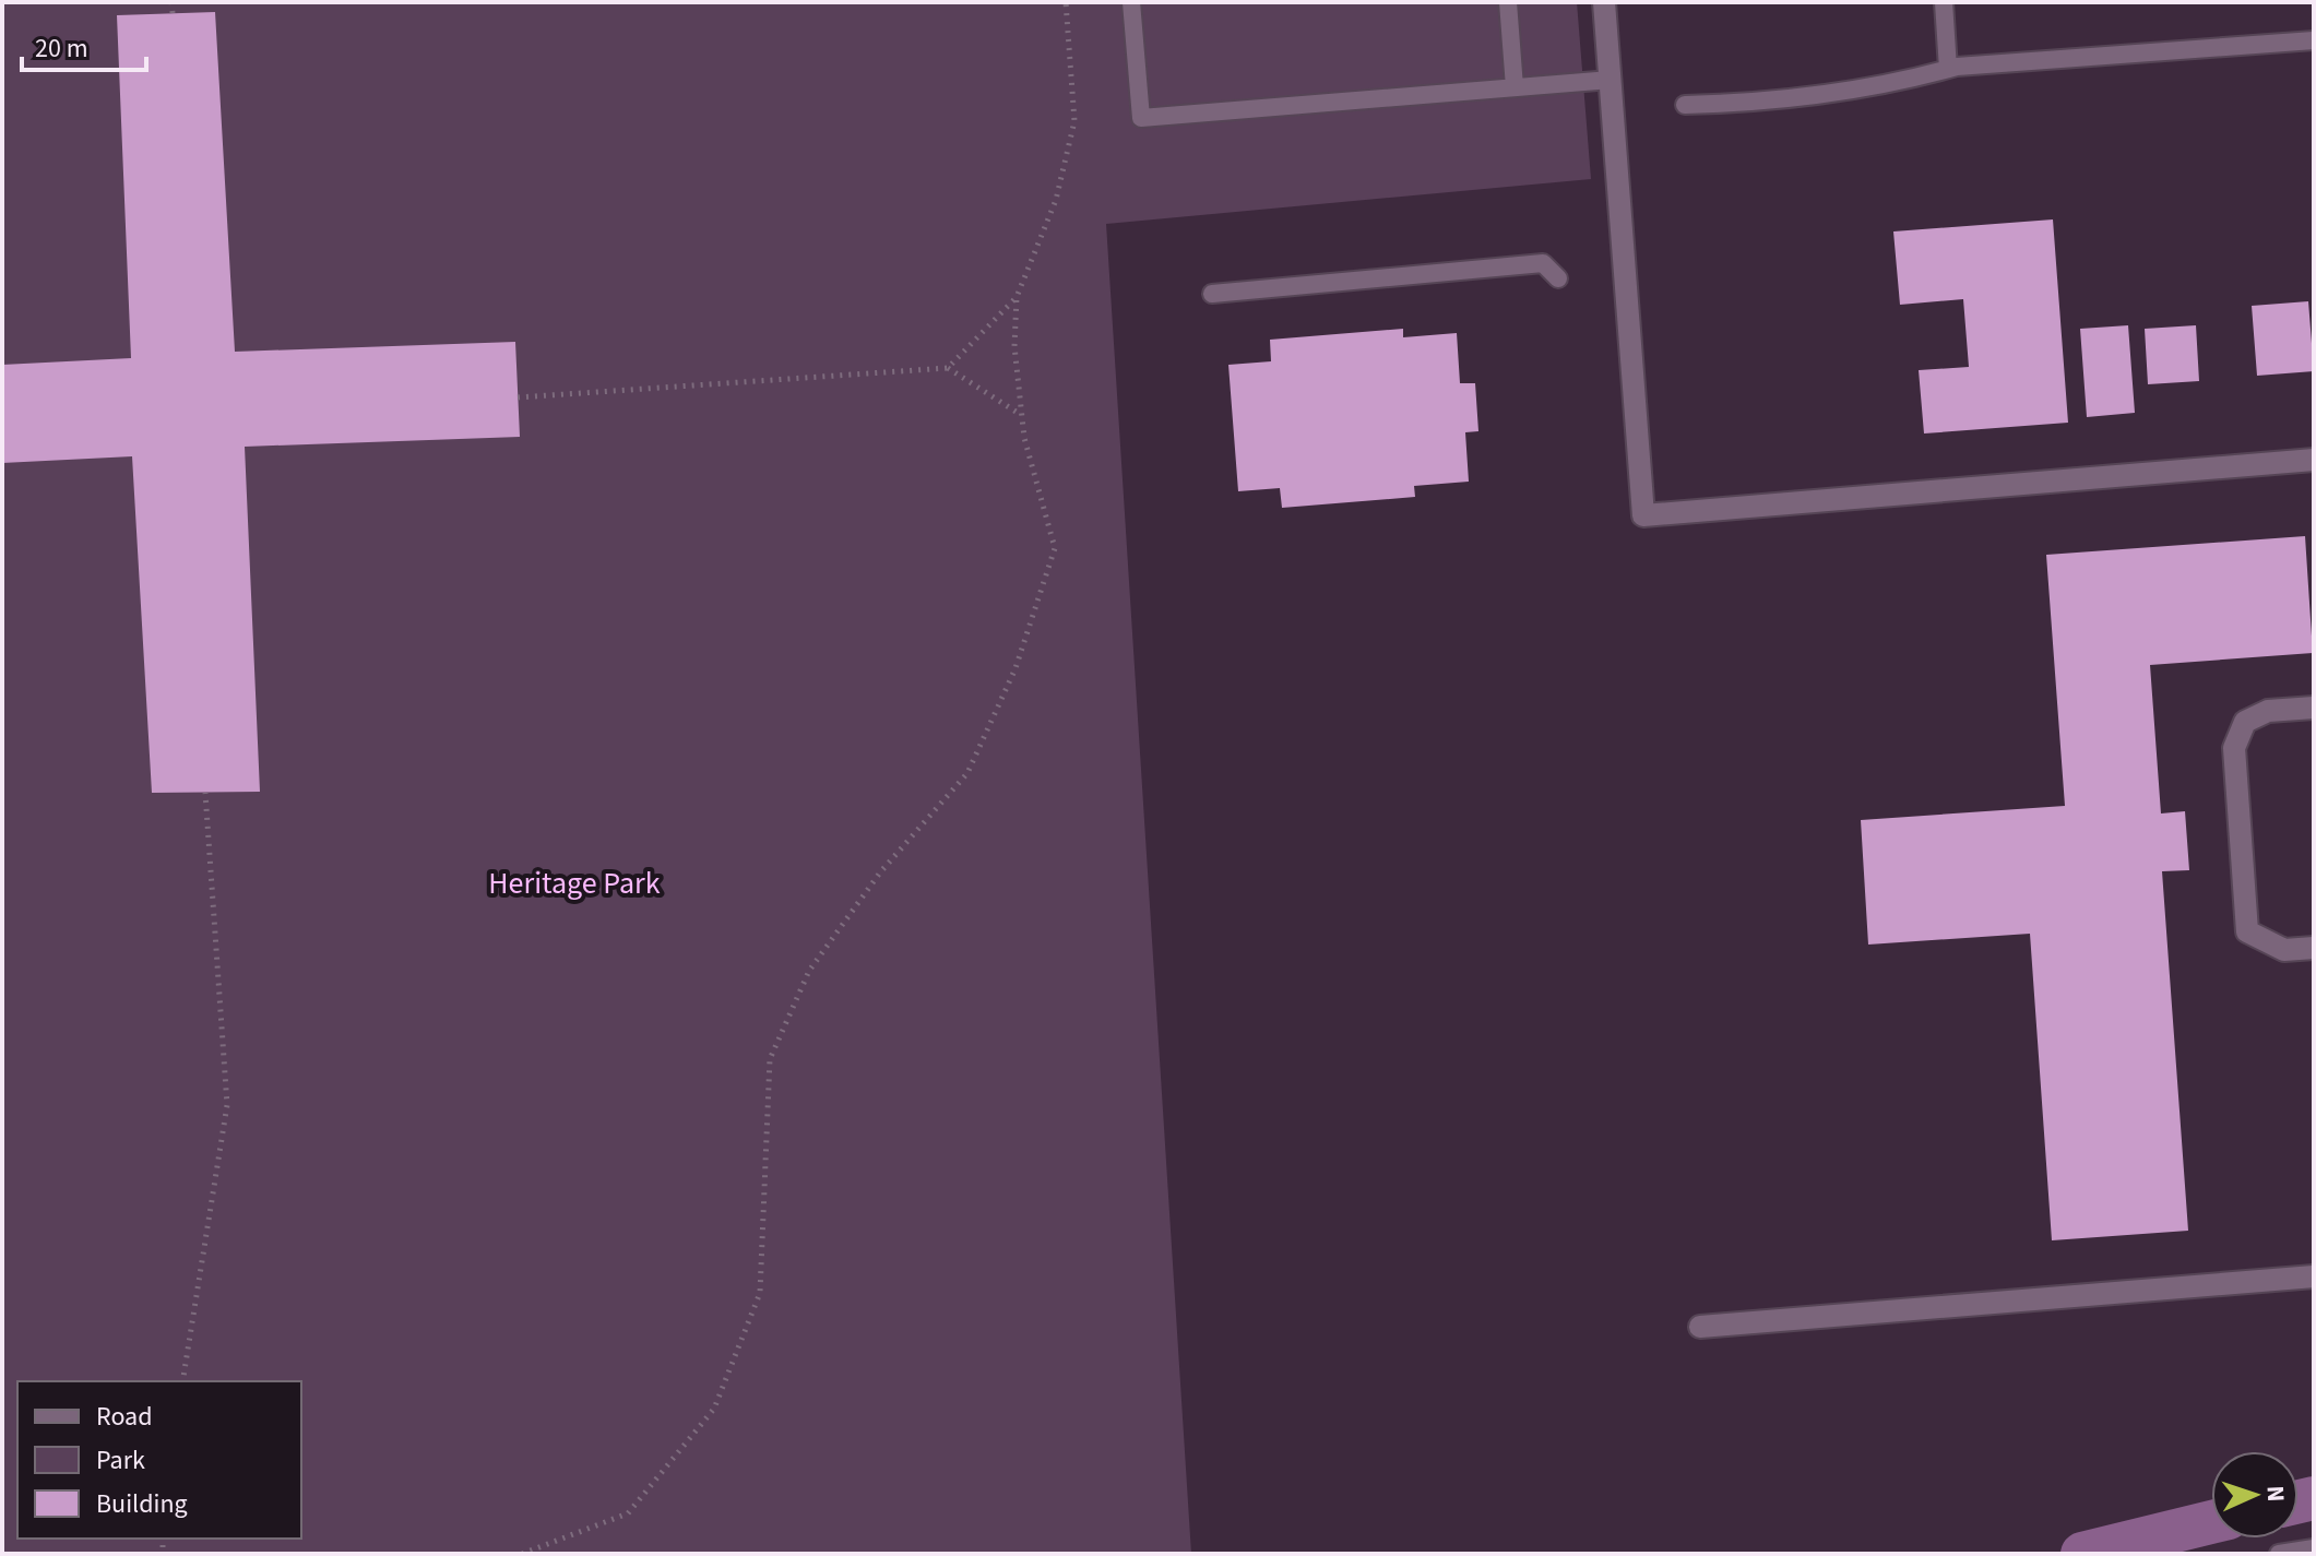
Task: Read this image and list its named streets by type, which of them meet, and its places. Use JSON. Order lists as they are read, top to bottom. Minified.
{"parks":["Heritage Park"],"legend":["Road","Park","Building"],"scale_bar":"20 m","north":"right"}
